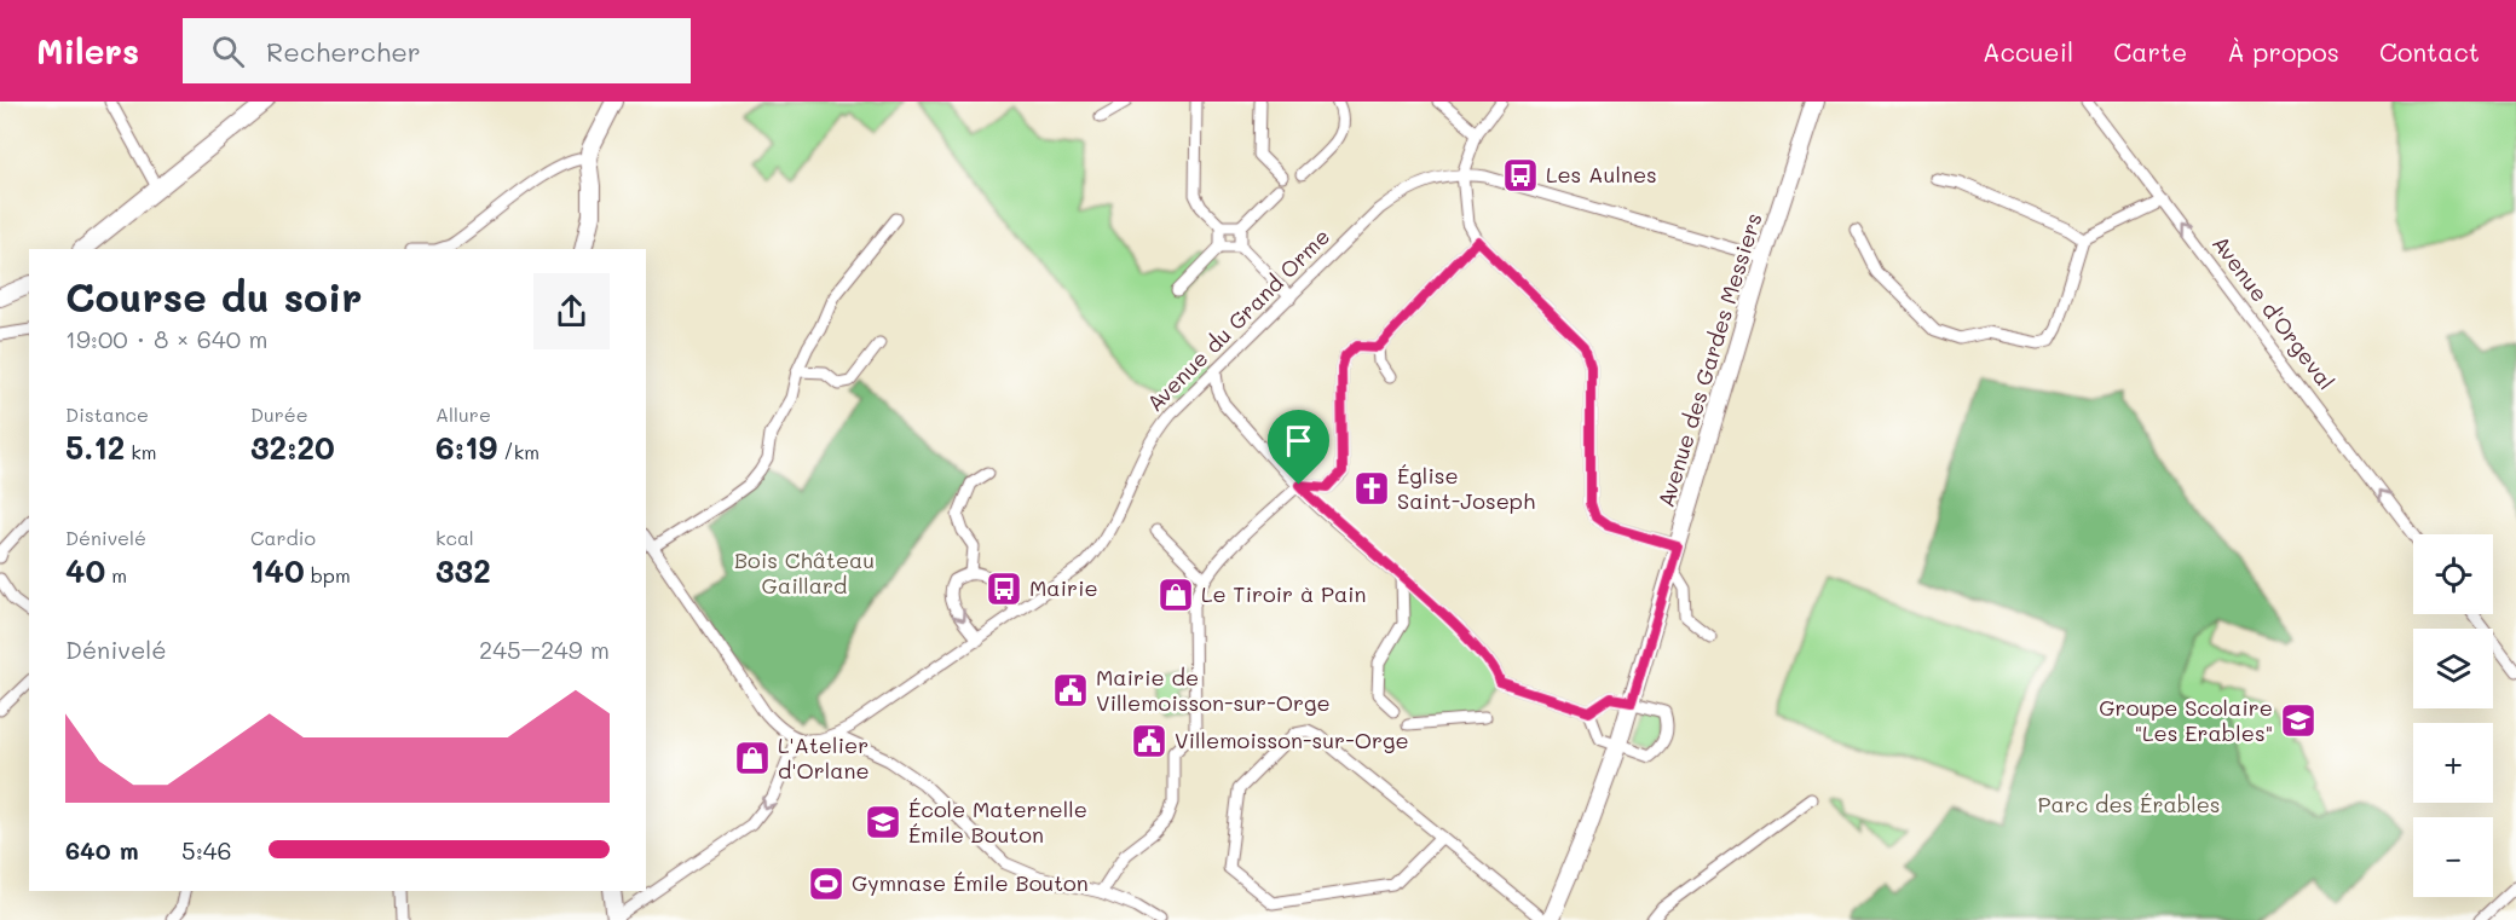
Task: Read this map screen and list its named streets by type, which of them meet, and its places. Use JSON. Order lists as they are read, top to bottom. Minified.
{"streets":{"street":["Avenue d'Orgeval","Avenue du Grand Orme","Avenue des Gardes Messiers"]},"crossings":[["Avenue du Grand Orme","Avenue des Gardes Messiers"]],"one_way":["Avenue d'Orgeval"],"parks":["Bois Château Gaillard","Parc des Érables"],"places":{"bus stop":["Les Aulnes","Mairie"],"church":["Église Saint-Joseph"],"shop":["Le Tiroir à Pain","L'Atelier d'Orlane"],"public building":["Mairie de Villemoisson-sur-Orge","Villemoisson-sur-Orge"],"school or university":["Groupe Scolaire \"Les Erables\"","École Maternelle Émile Bouton"],"sports":["Gymnase Émile Bouton"]},"page":{"header":"Milers","search":"Rechercher","nav":["Accueil","Carte","À propos","Contact"],"heading":["Course du soir","19:00 · 8 × 640 m"],"stats":[["Distance","5.12 km"],["Durée","32:20"],["Allure","6:19 /km"],["Dénivelé","40 m"],["Cardio","140 bpm"],["kcal","332"]],"map_buttons":["+","−"],"chart":["Dénivelé","245–249 m"],"list":[{"name":"640 m","note":"5:46"}]}}
